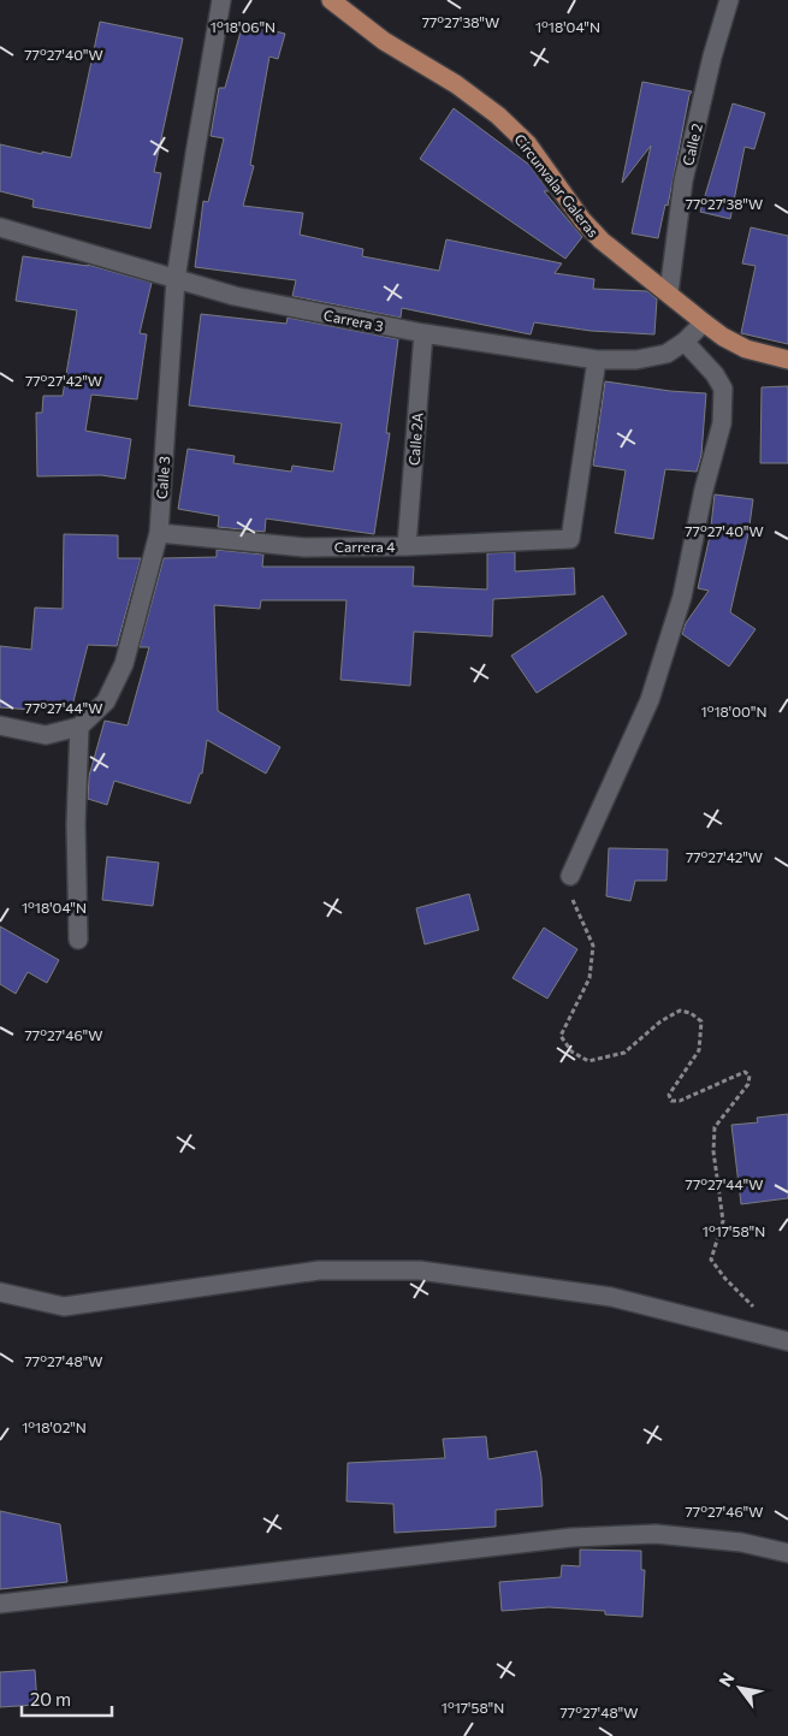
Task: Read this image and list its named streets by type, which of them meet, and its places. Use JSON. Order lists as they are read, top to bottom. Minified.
{"streets":{"main road":["Circunvalar Galeras"],"street":["Calle 2","Carrera 3","Calle 2A","Calle 3","Carrera 4"]},"crossings":[["Calle 2","Circunvalar Galeras"],["Circunvalar Galeras","Carrera 3"],["Carrera 3","Calle 2A"],["Carrera 3","Calle 3"],["Carrera 3","Carrera 4"],["Calle 2A","Carrera 4"],["Calle 3","Carrera 4"]],"scale_bar":"20 m","north":"top left","coordinates":["77°27'38\"W","1°18'06\"N","1°18'04\"N","77°27'40\"W","77°27'42\"W","77°27'44\"W","1°18'00\"N","77°27'46\"W","1°17'58\"N","77°27'48\"W","1°18'02\"N"]}
